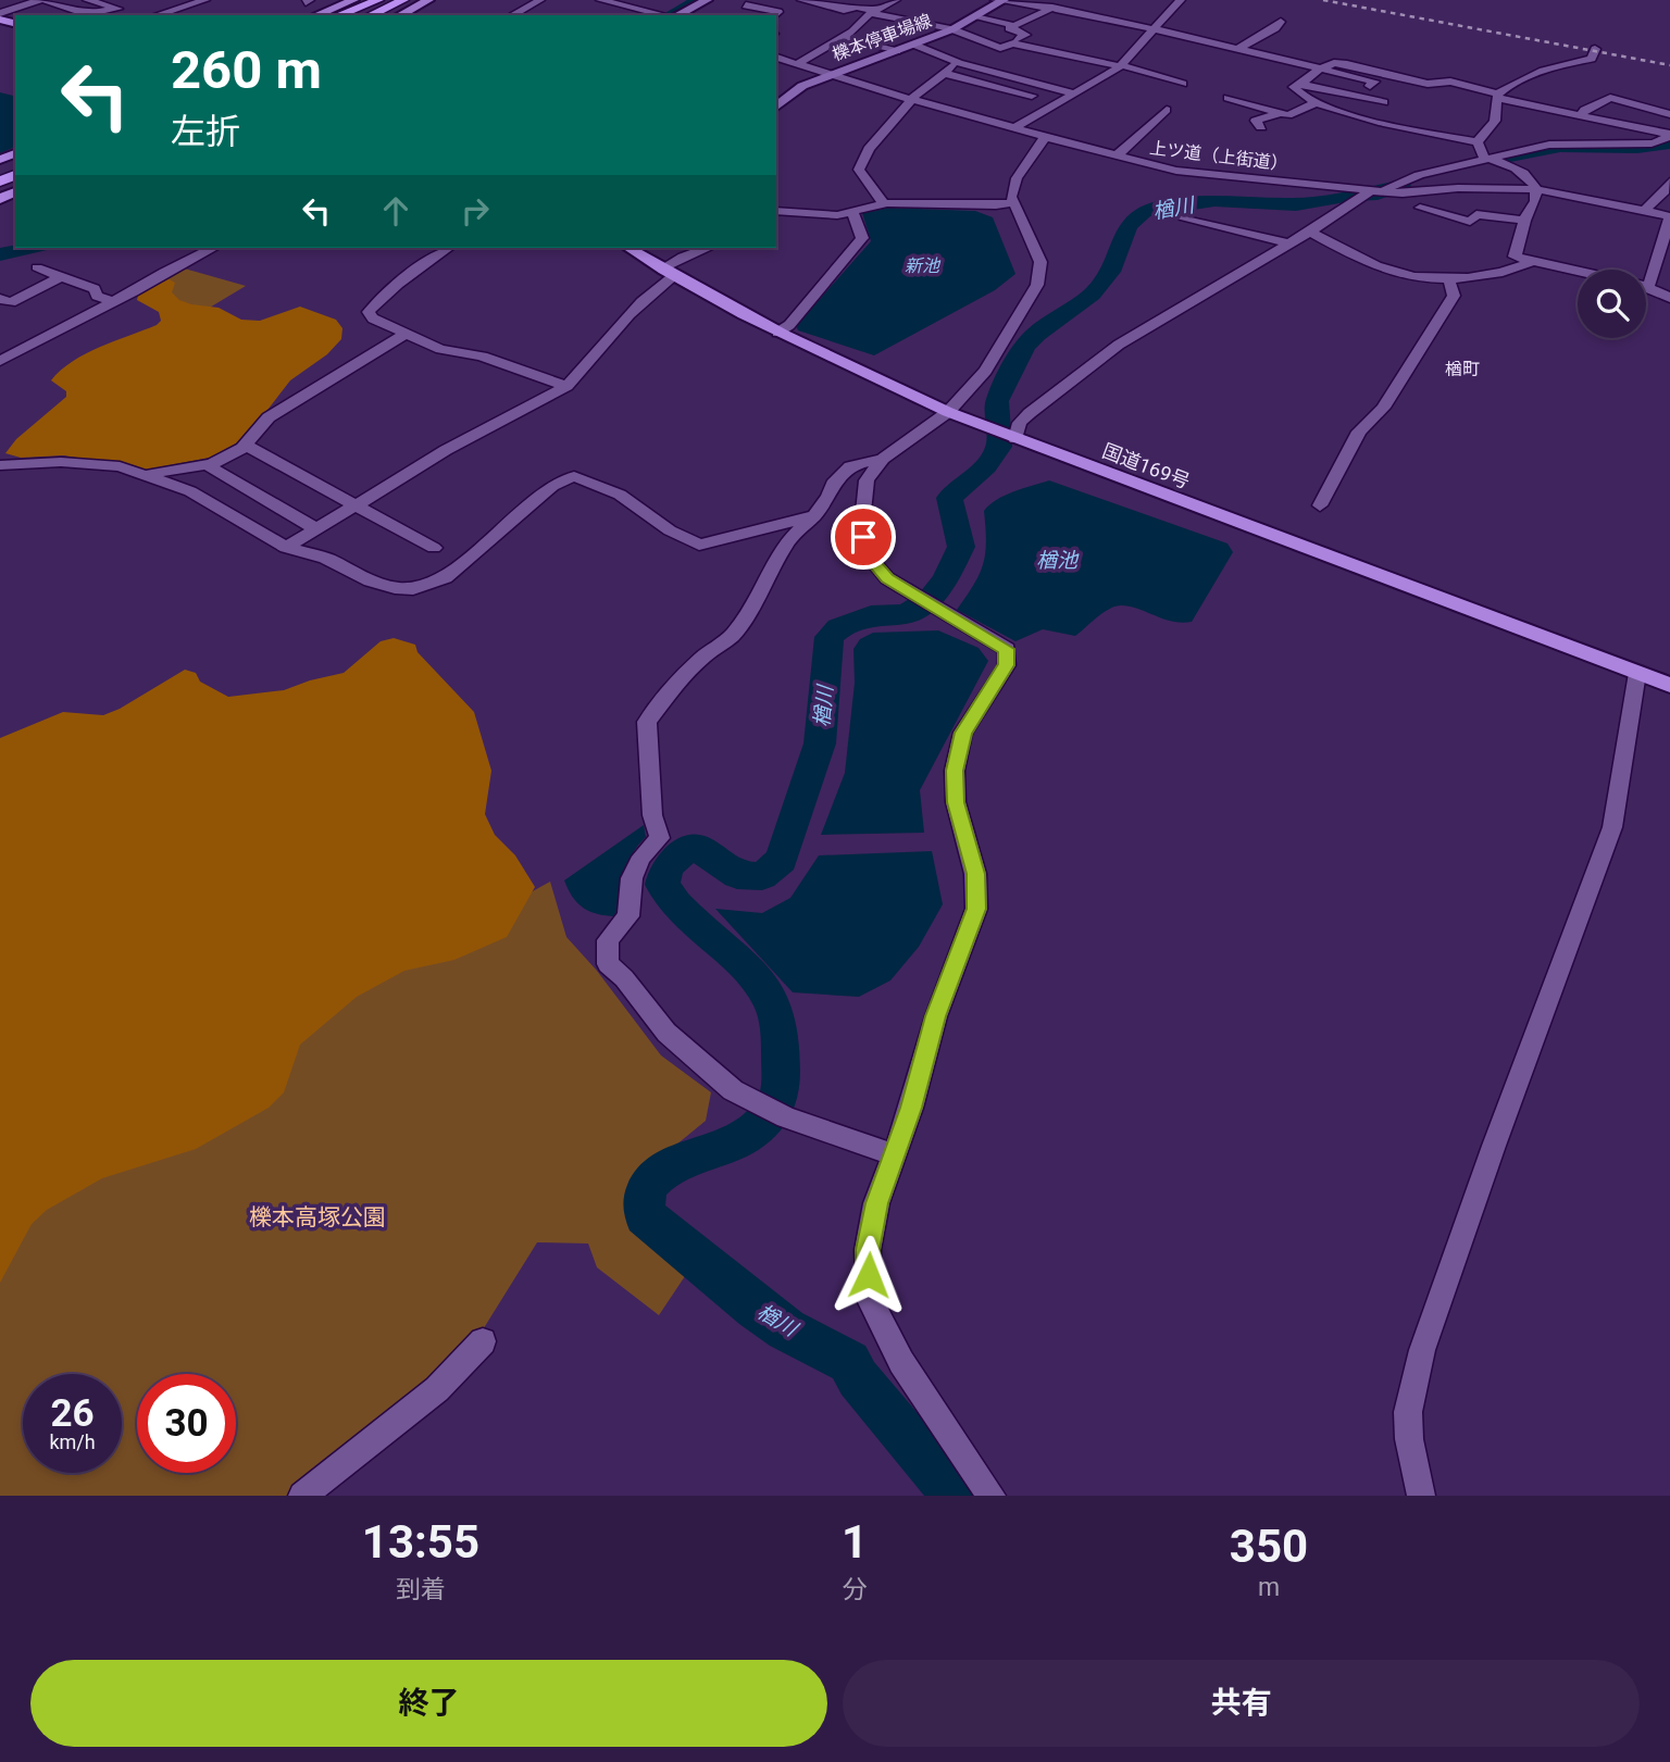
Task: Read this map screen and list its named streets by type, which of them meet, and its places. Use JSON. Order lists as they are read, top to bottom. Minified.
{"streets":{"highway":["国道169号"],"main road":["櫟本停車場線"],"street":["上ツ道（上街道）"]},"crossings":[["櫟本停車場線","上ツ道（上街道）"]],"districts":["楢町"],"water":["楢川","新池","楢池"],"parks":["櫟本高塚公園"],"page":{"turn":["260 m","左折"],"speed":"26 km/h","limit":"30","eta":["13:55","到着","1","分","350","m"],"buttons":["終了","共有"]}}
